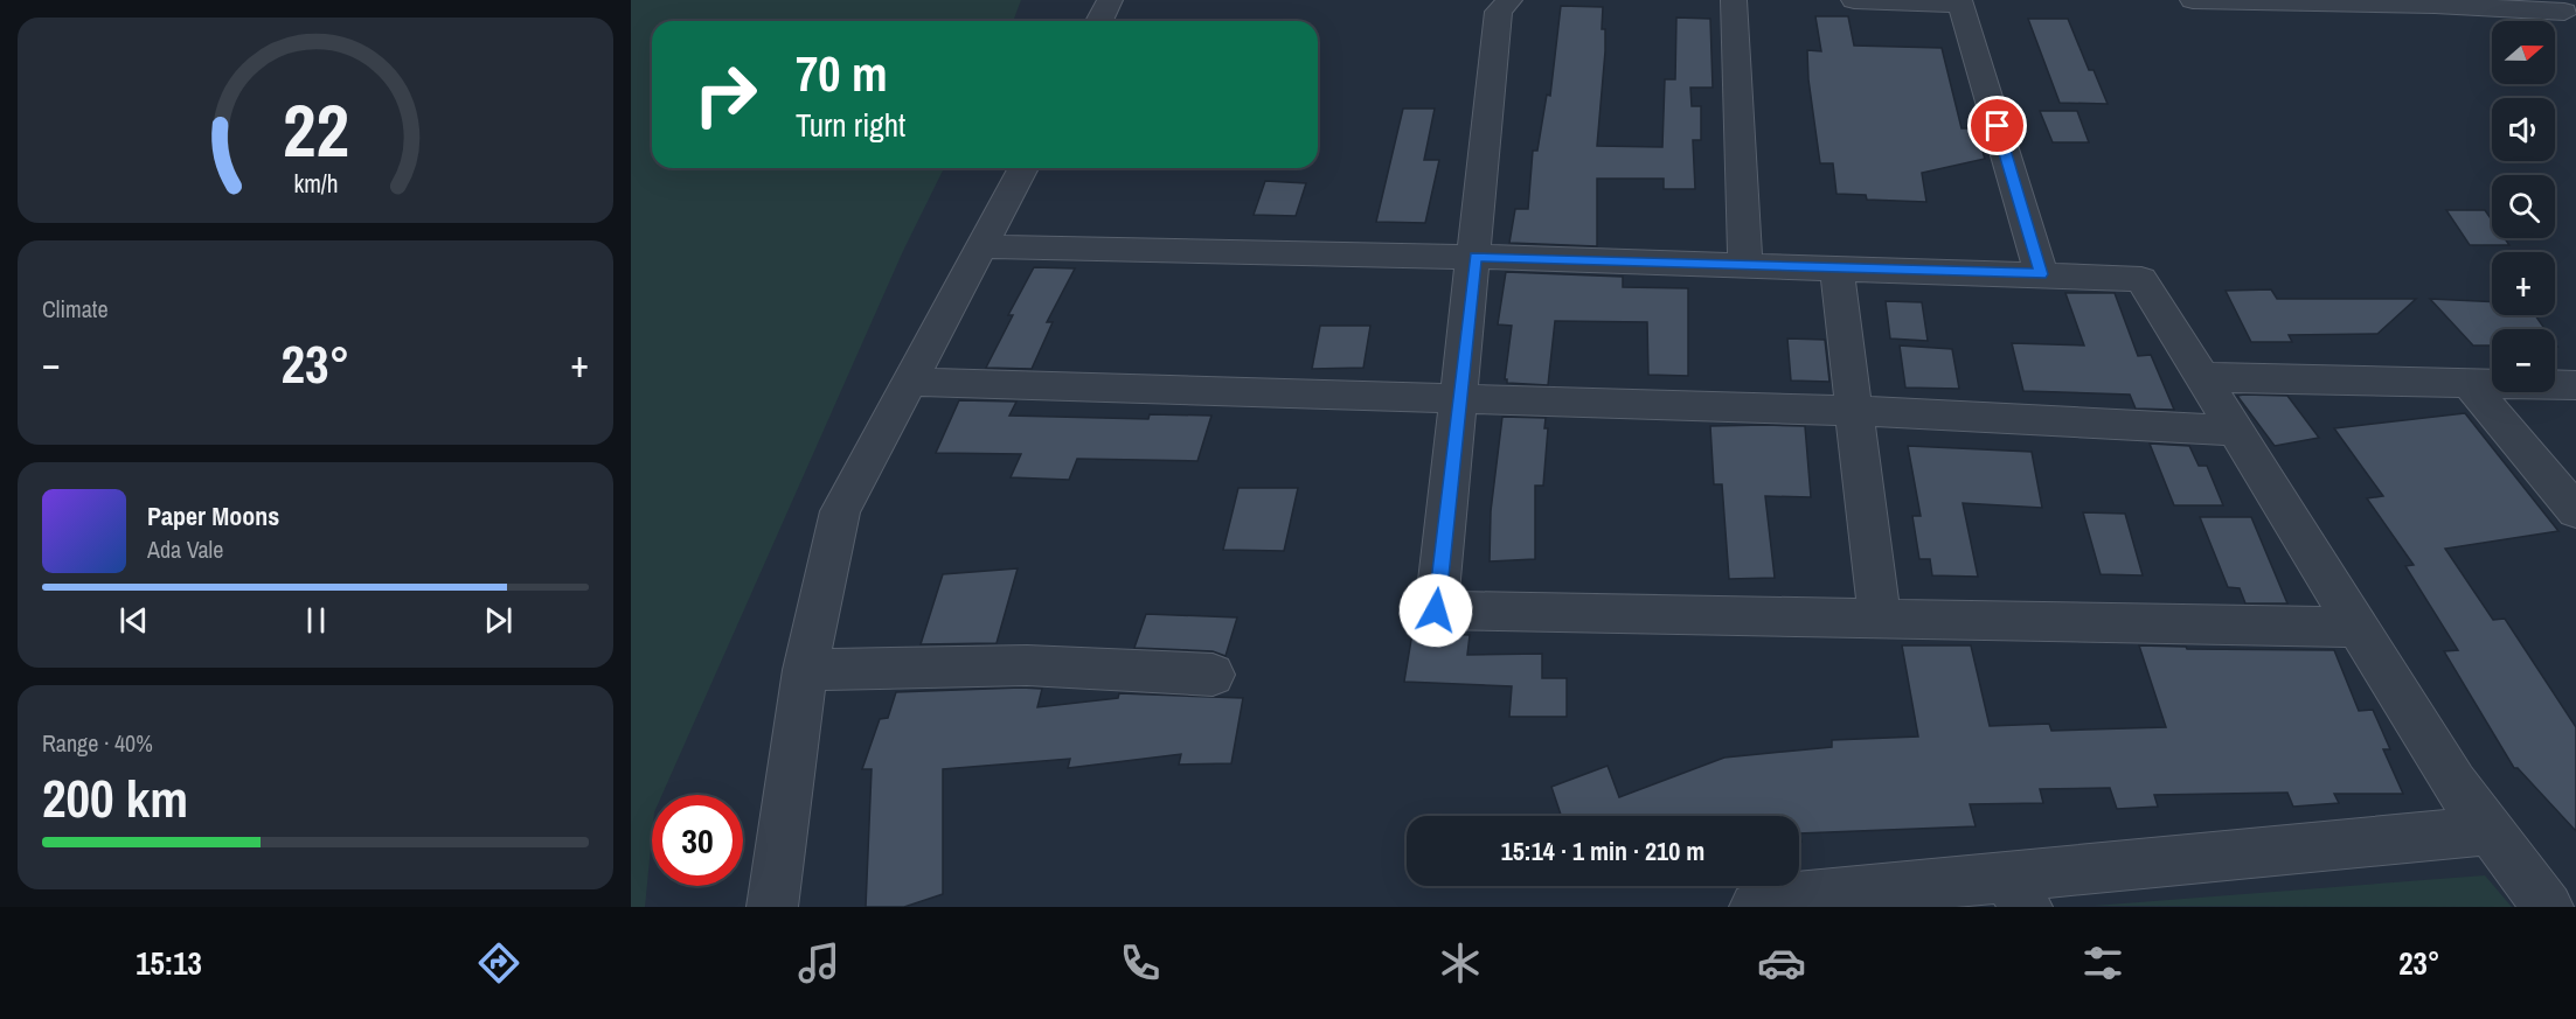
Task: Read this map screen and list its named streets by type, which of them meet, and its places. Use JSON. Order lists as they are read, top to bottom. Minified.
{"north":"right","page":{"map_buttons":["+","−"],"turn":["70 m","Turn right"],"tile":["Climate",["Range · 40%","200 km"]],"heat":["−","23°","+"],"song":["Paper Moons","Ada Vale"],"limit":"30","trip":"15:14 · 1 min · 210 m","tabs":["15:13","23°"],"gauge":["22","km/h"]}}
